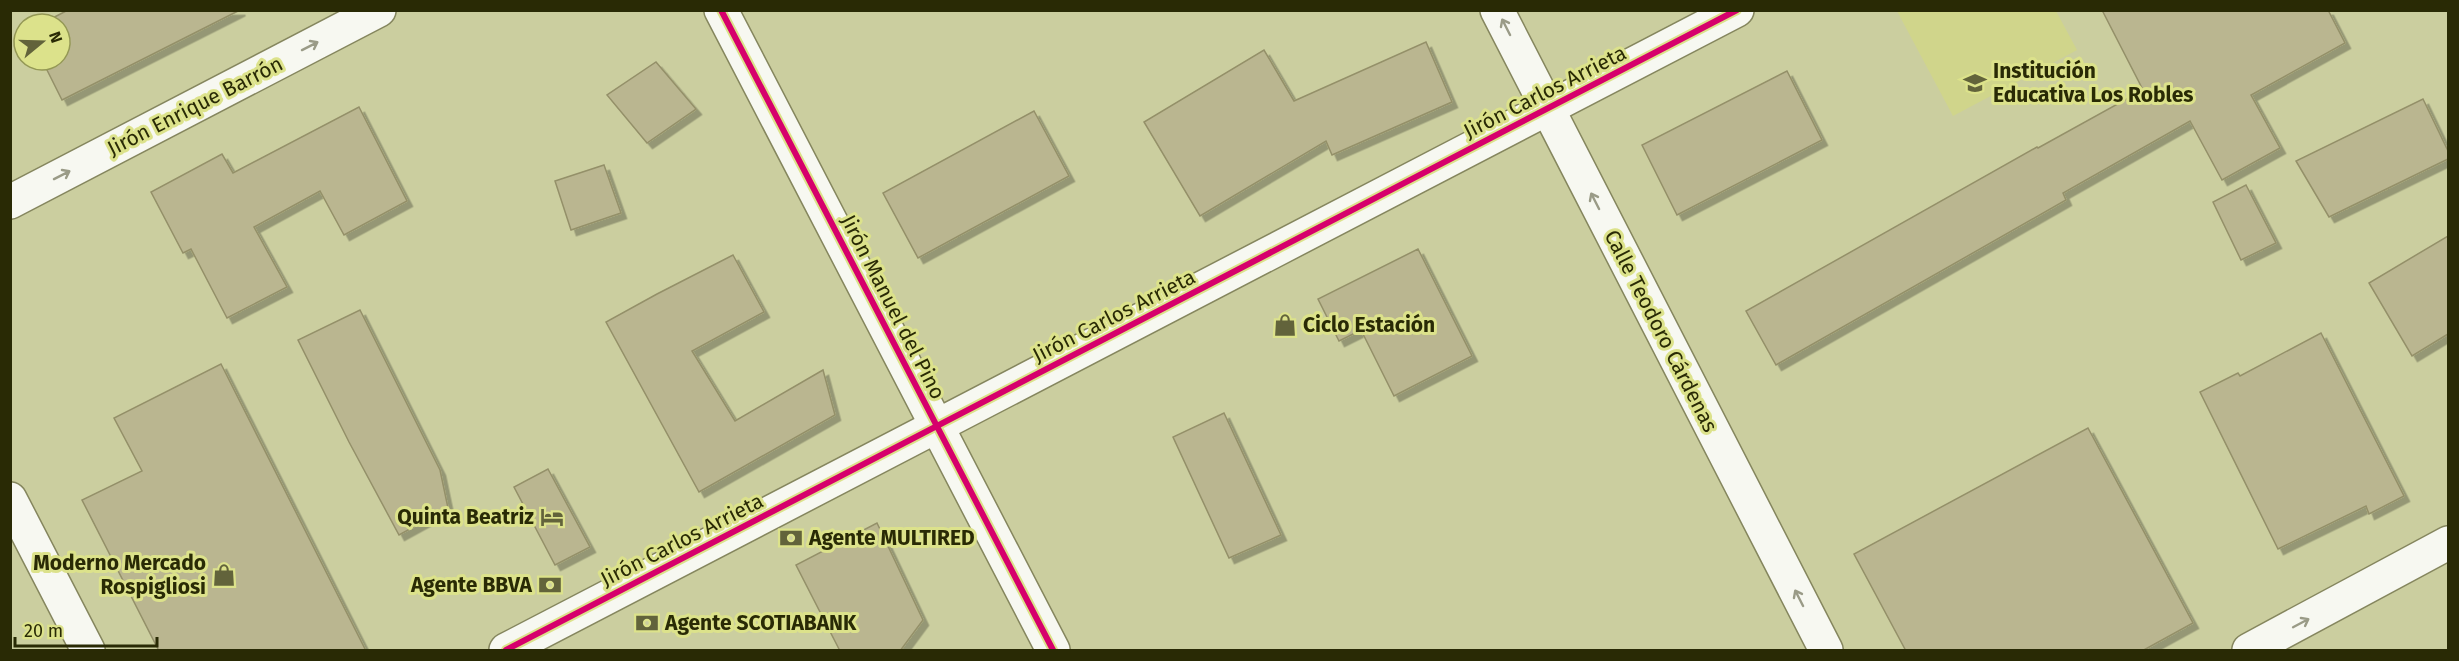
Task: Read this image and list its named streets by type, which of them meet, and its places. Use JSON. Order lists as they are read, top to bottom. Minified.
{"streets":{"street":["Jirón Carlos Arrieta","Jirón Enrique Barrón","Jirón Manuel del Pino","Calle Teodoro Cárdenas"]},"crossings":[["Jirón Carlos Arrieta","Jirón Manuel del Pino"],["Jirón Carlos Arrieta","Calle Teodoro Cárdenas"]],"one_way":["Jirón Enrique Barrón","Calle Teodoro Cárdenas"],"places":{"school or university":["Institución Educativa Los Robles"],"shop":["Ciclo Estación","Moderno Mercado Rospigliosi"],"hotel":["Quinta Beatriz"],"bank":["Agente MULTIRED","Agente BBVA","Agente SCOTIABANK"]},"scale_bar":"20 m","north":"right"}
